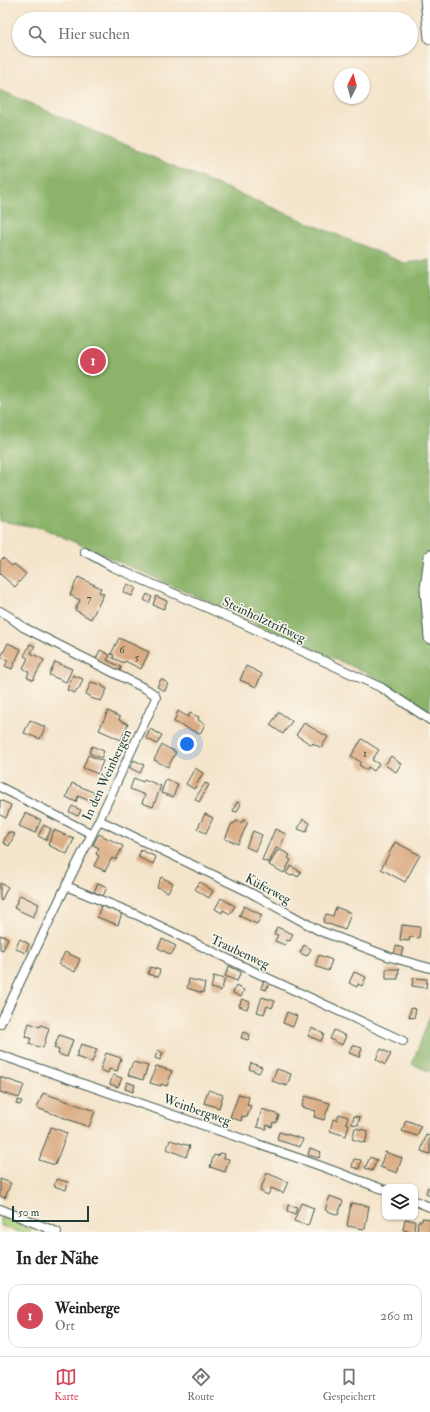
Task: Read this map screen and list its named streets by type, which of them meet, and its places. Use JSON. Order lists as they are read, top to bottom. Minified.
{"streets":{"street":["Steinholztriftweg","In den Weinbergen","Küferweg","Traubenweg","Weinbergweg"]},"crossings":[["In den Weinbergen","Küferweg"],["In den Weinbergen","Traubenweg"]],"house_numbers":["7","6","5","1"],"scale_bar":"50 m","north":"top","page":{"search":"Hier suchen","pins":"1","scale":"50 m","heading":"In der Nähe","list":[{"mark":"1","name":"Weinberge","note":"Ort","value":"260 m"}],"nav":["Karte","Route","Gespeichert"]}}
